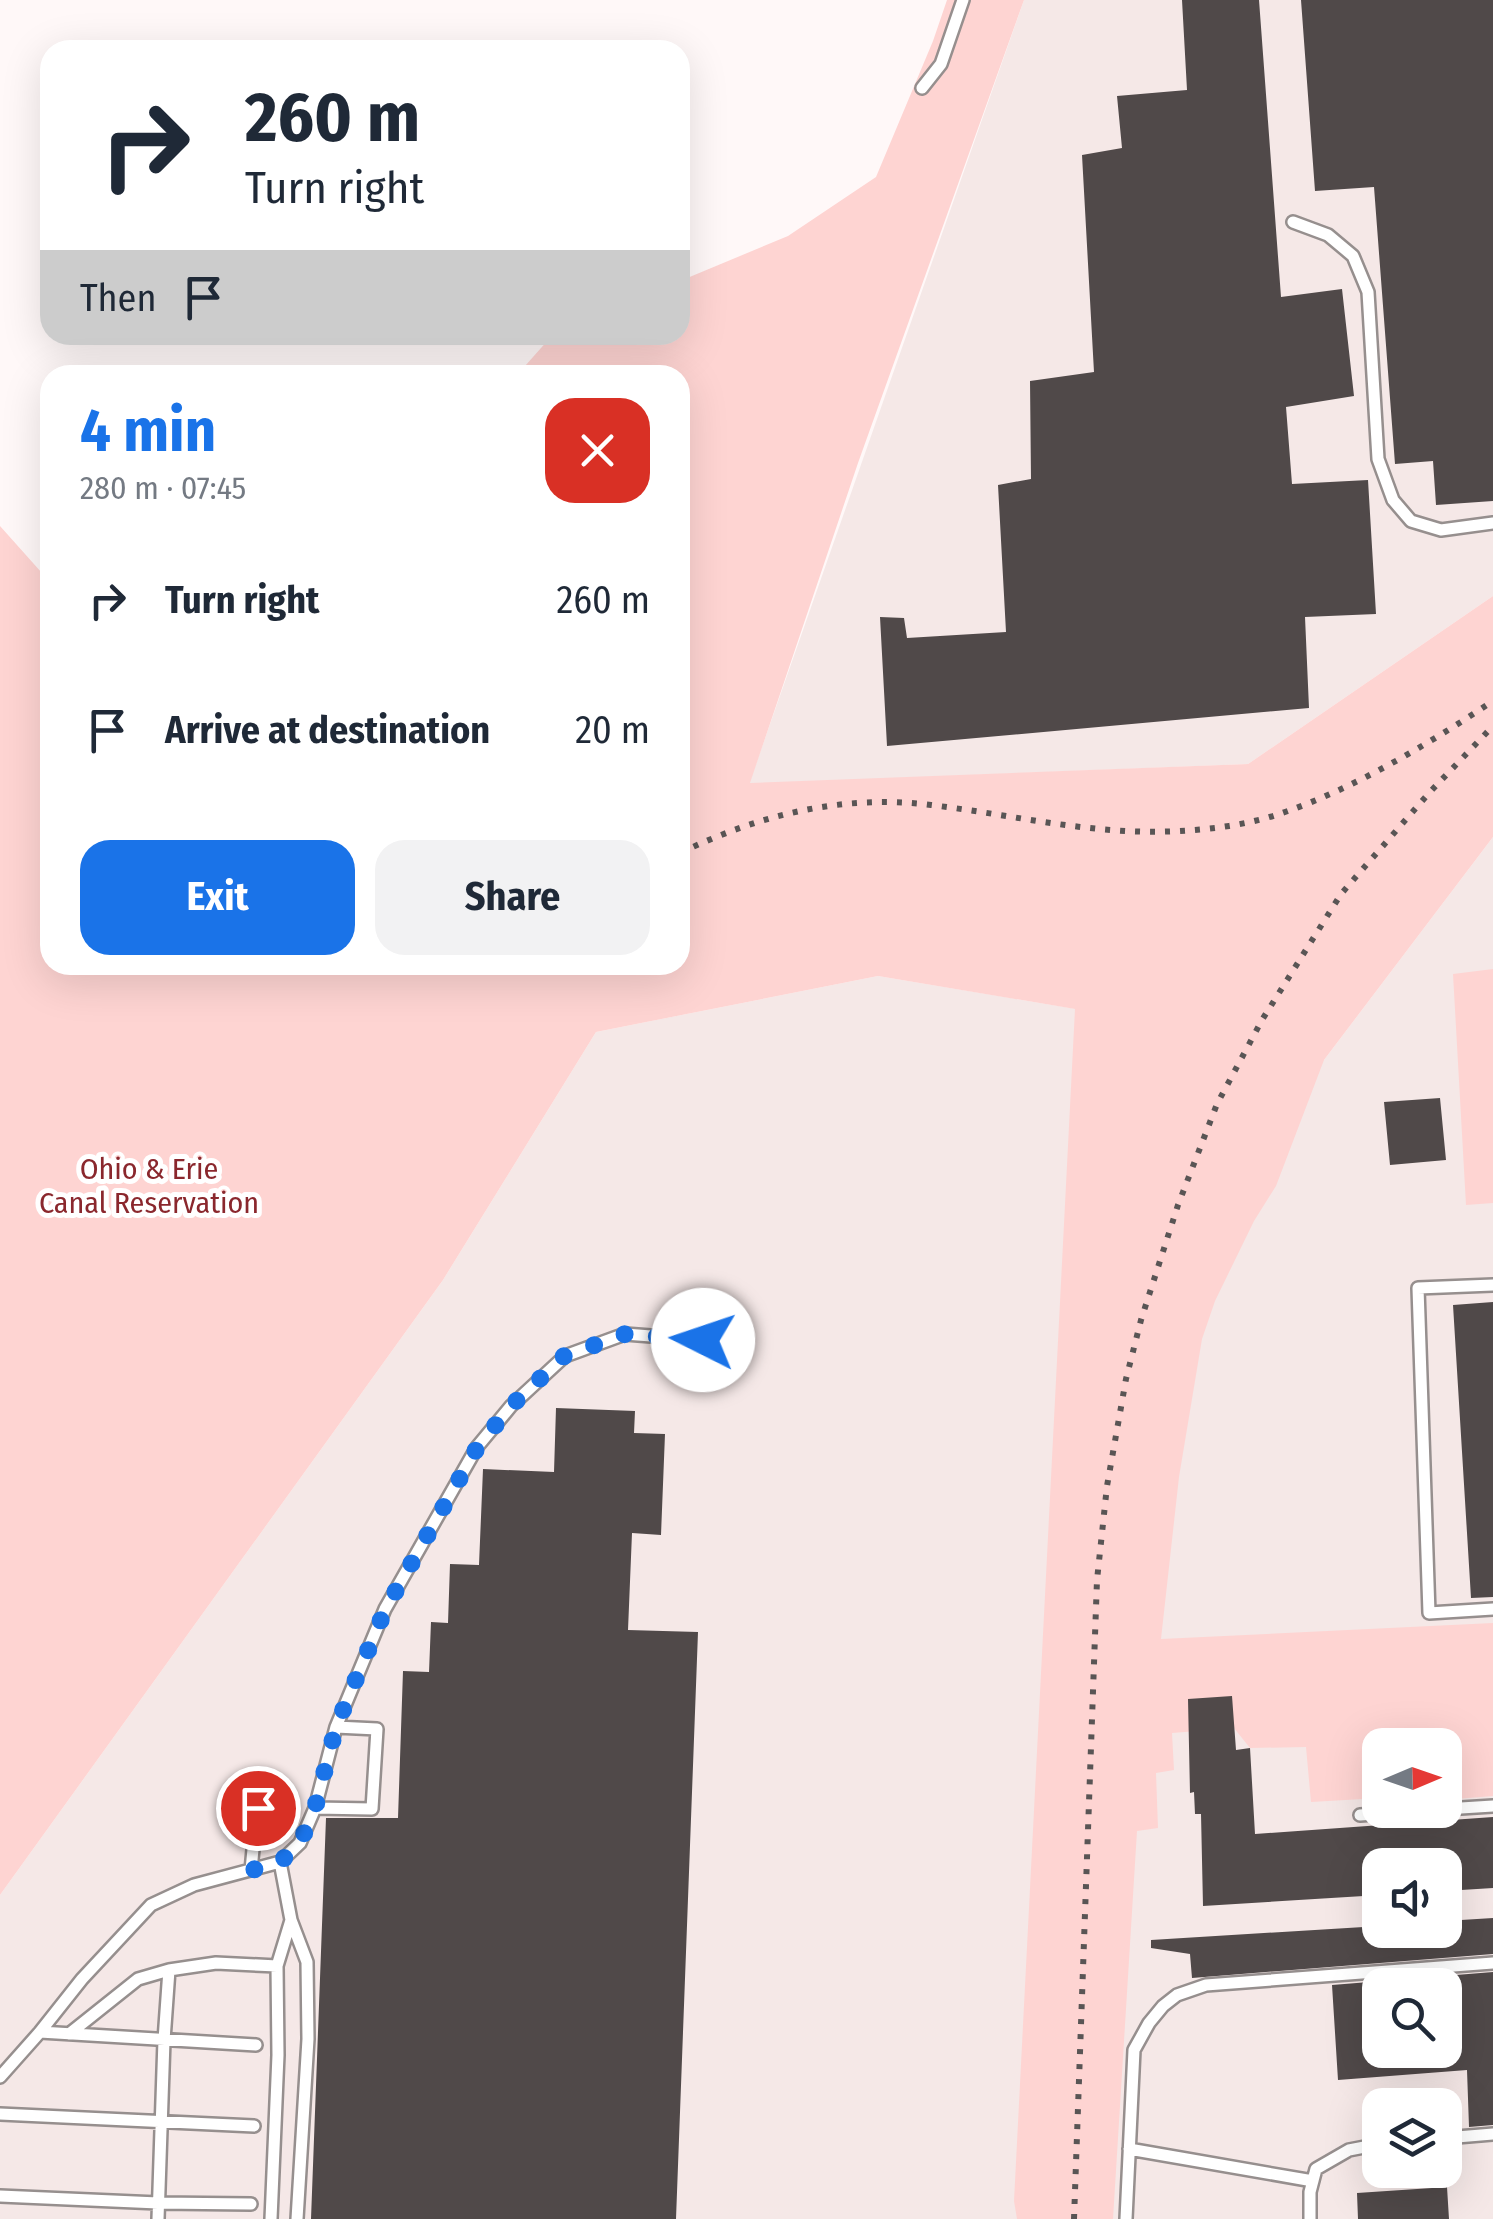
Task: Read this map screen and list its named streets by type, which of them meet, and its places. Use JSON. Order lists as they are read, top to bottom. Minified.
{"parks":["Ohio & Erie Canal Reservation"],"north":"right","page":{"turn":["260 m","Turn right"],"then":"Then","heading":["4 min","280 m · 07:45"],"list":[{"name":"Turn right","value":"260 m"},{"name":"Arrive at destination","value":"20 m"}],"buttons":["Exit","Share"]}}
